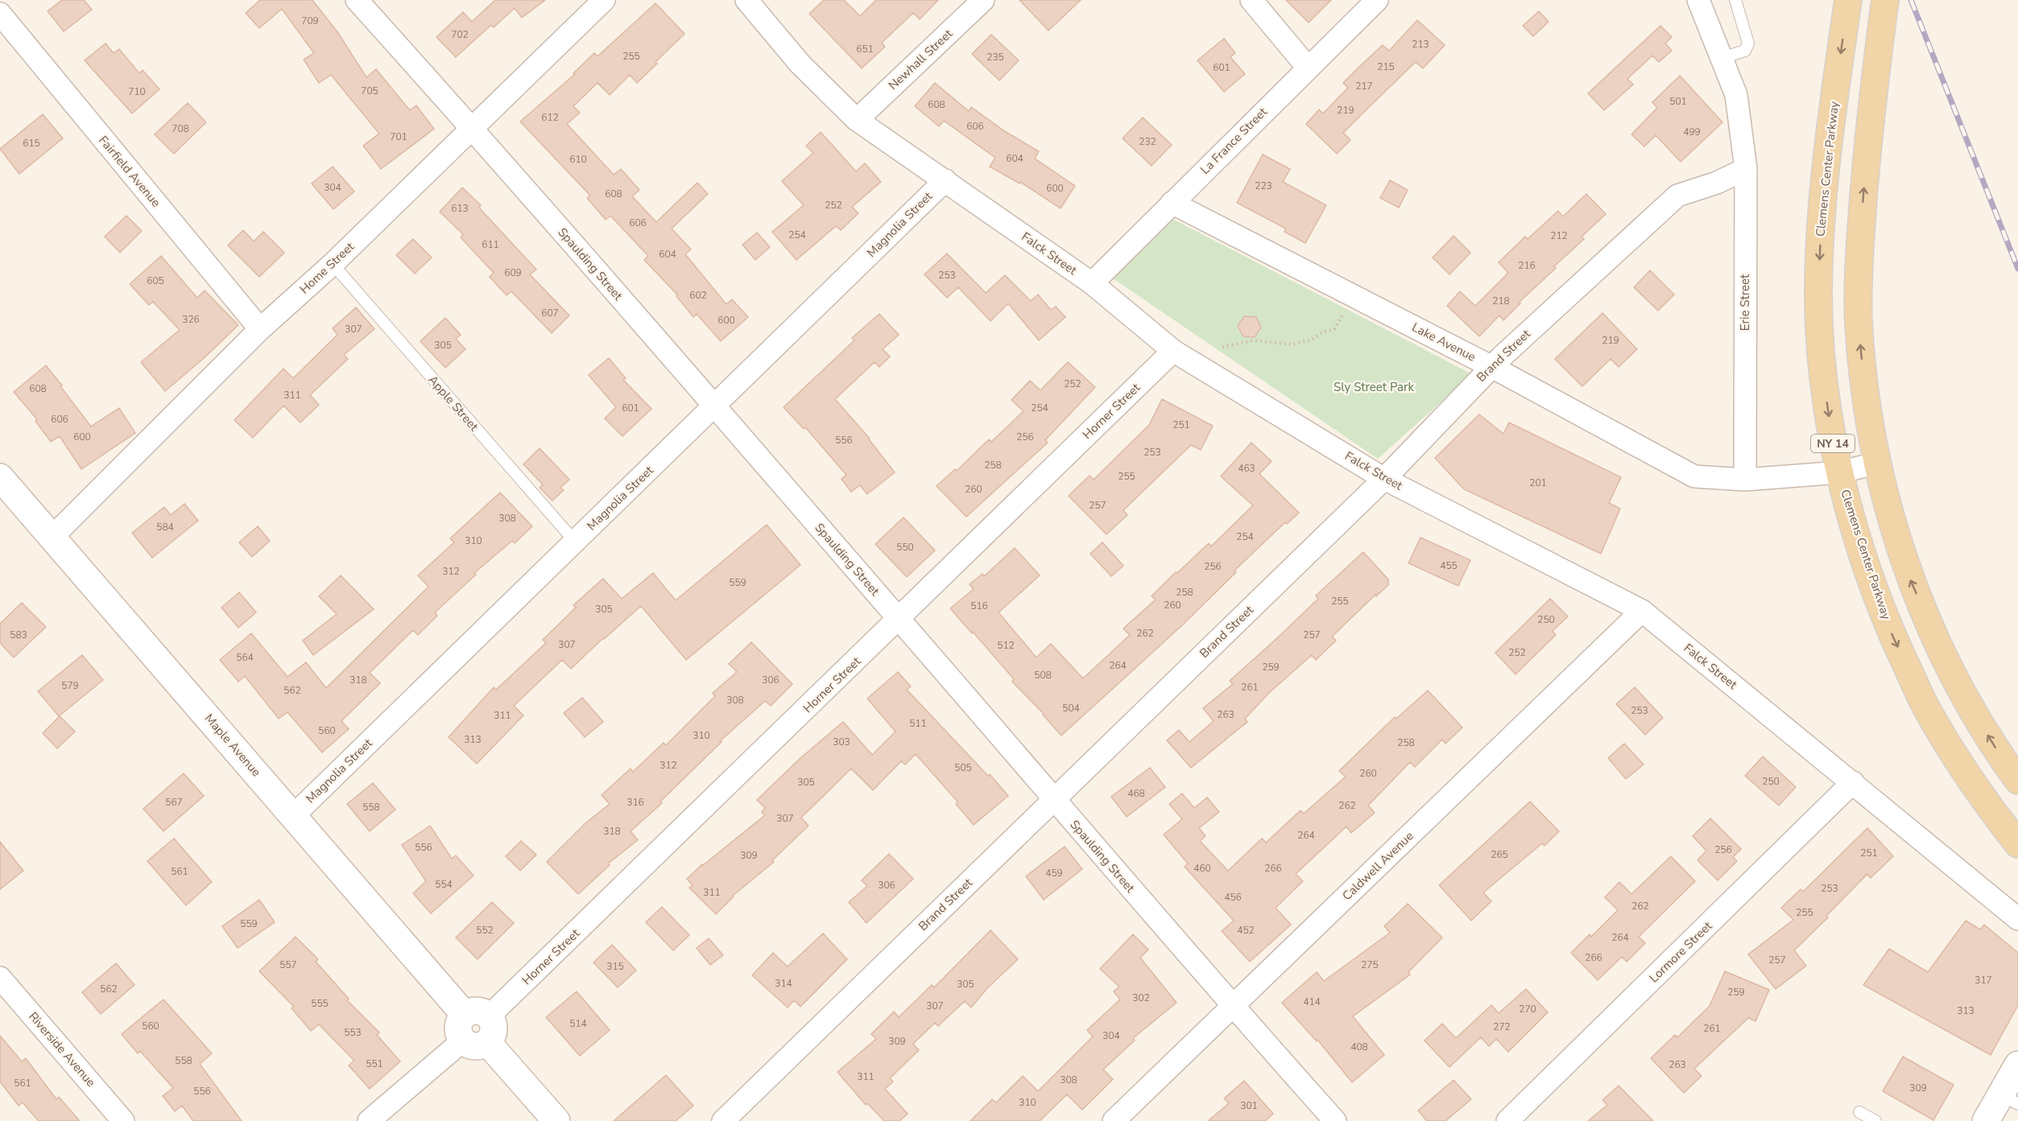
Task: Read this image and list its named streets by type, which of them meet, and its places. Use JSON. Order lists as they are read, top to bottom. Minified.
{"streets":{"main road":["Clemens Center Parkway","NY 14","Maple Avenue"],"street":["Newhall Street","La France Street","Fairfield Avenue","Magnolia Street","Falck Street","Spaulding Street","Home Street","Erie Street","Lake Avenue","Brand Street","Horner Street","Caldwell Avenue","Lormore Street","Riverside Avenue"],"lane":["Apple Street"]},"crossings":[["Newhall Street","Falck Street"],["La France Street","Falck Street"],["La France Street","Lake Avenue"],["Fairfield Avenue","Home Street"],["Magnolia Street","Falck Street"],["Magnolia Street","Spaulding Street"],["Magnolia Street","Apple Street"],["Magnolia Street","Maple Avenue"],["Falck Street","Brand Street"],["Falck Street","Horner Street"],["Falck Street","Caldwell Avenue"],["Falck Street","Lormore Street"],["Spaulding Street","Home Street"],["Spaulding Street","Brand Street"],["Spaulding Street","Horner Street"],["Spaulding Street","Caldwell Avenue"],["Home Street","Apple Street"],["Home Street","Maple Avenue"],["Erie Street","Lake Avenue"],["Erie Street","Brand Street"],["Lake Avenue","Brand Street"],["Horner Street","Maple Avenue"]],"parks":["Sly Street Park"],"house_numbers":["709","702","213","651","255","235","215","601","217","705","710","501","608","219","612","606","708","499","701","232","615","604","610","223","304","600","608","252","613","606","254","212","611","604","216","609","253","605","602","218","607","326","600","307","219","305","252","608","311","601","254","606","251","600","256","556","253","258","463","255","201","260","257","308","584","254","310","550","455","256","312","559","258","255","260","516","305","250","262","583","257","307","512","252","564","264","259","508","318","306","579","261","562","308","504","253","263","311","511","560","310","313","303","258","312","505","260","250","305","468","567","316","262","558","307","318","264","556","256","251","265","309","460","266","561","459","554","306","253","311","456","262","255","559","552","452","264","266","257","557","275","315","317","314","305","562","259","302","414","555","307","270","313","514","560","272","261","553","304","309","408","558","551","263","311","308","561","309","556","310","301"]}
